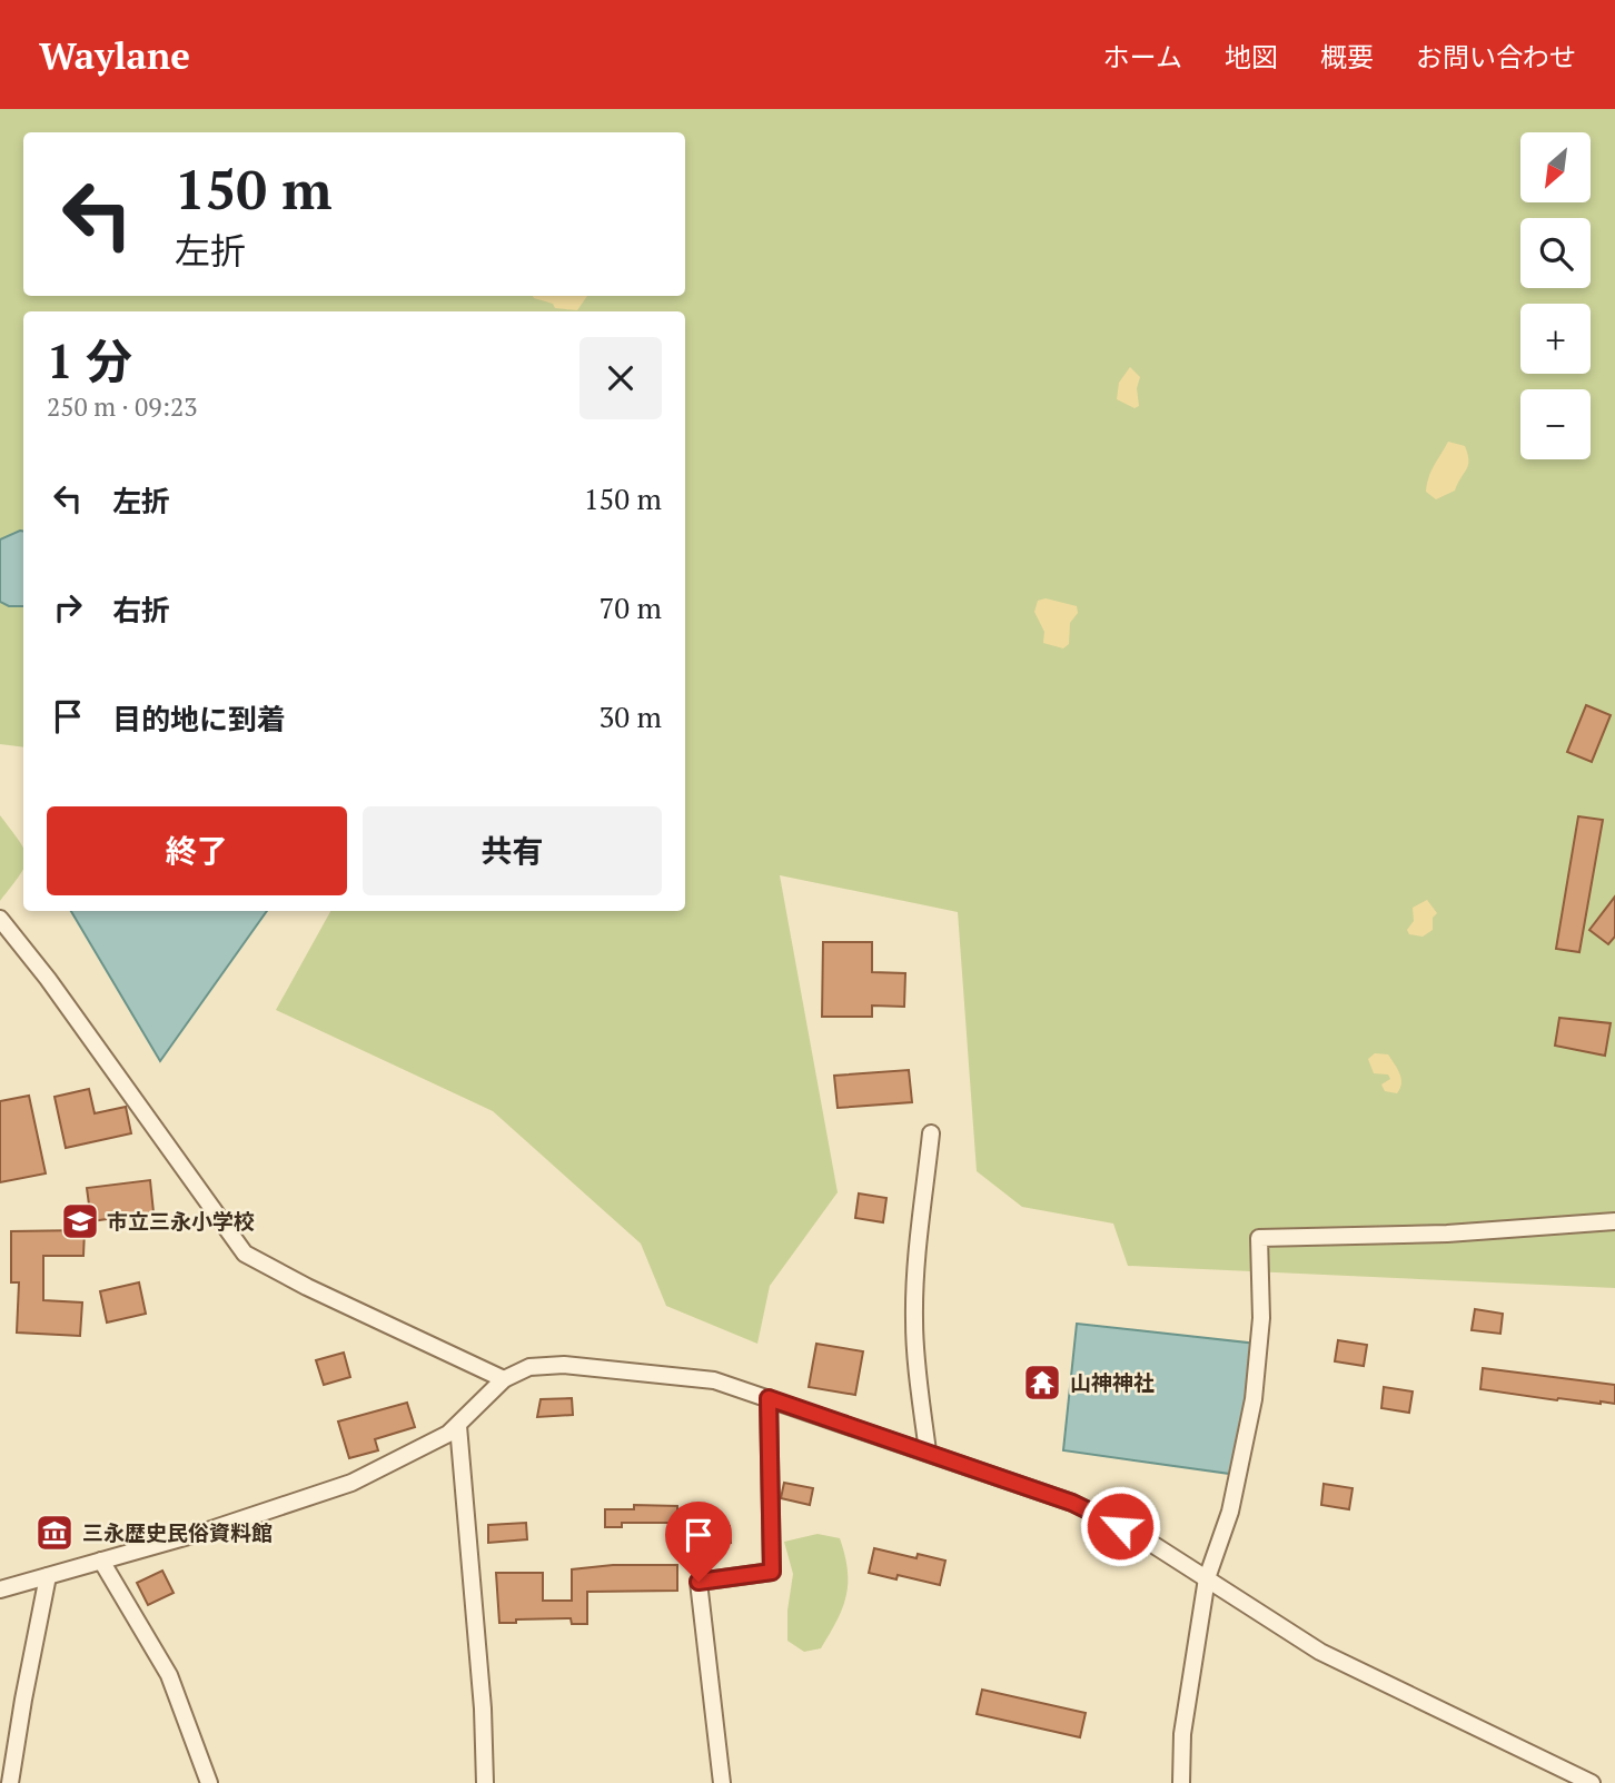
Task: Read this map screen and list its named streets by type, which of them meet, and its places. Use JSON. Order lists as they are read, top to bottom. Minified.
{"places":{"school or university":["市立三永小学校"],"temple":["山神神社"],"museum":["三永歴史民俗資料館"]},"north":"bottom left","page":{"header":"Waylane","nav":["ホーム","地図","概要","お問い合わせ"],"map_buttons":["+","−"],"turn":["150 m","左折"],"heading":["1 分","250 m · 09:23"],"list":[{"name":"左折","value":"150 m"},{"name":"右折","value":"70 m"},{"name":"目的地に到着","value":"30 m"}],"buttons":["終了","共有"]}}
